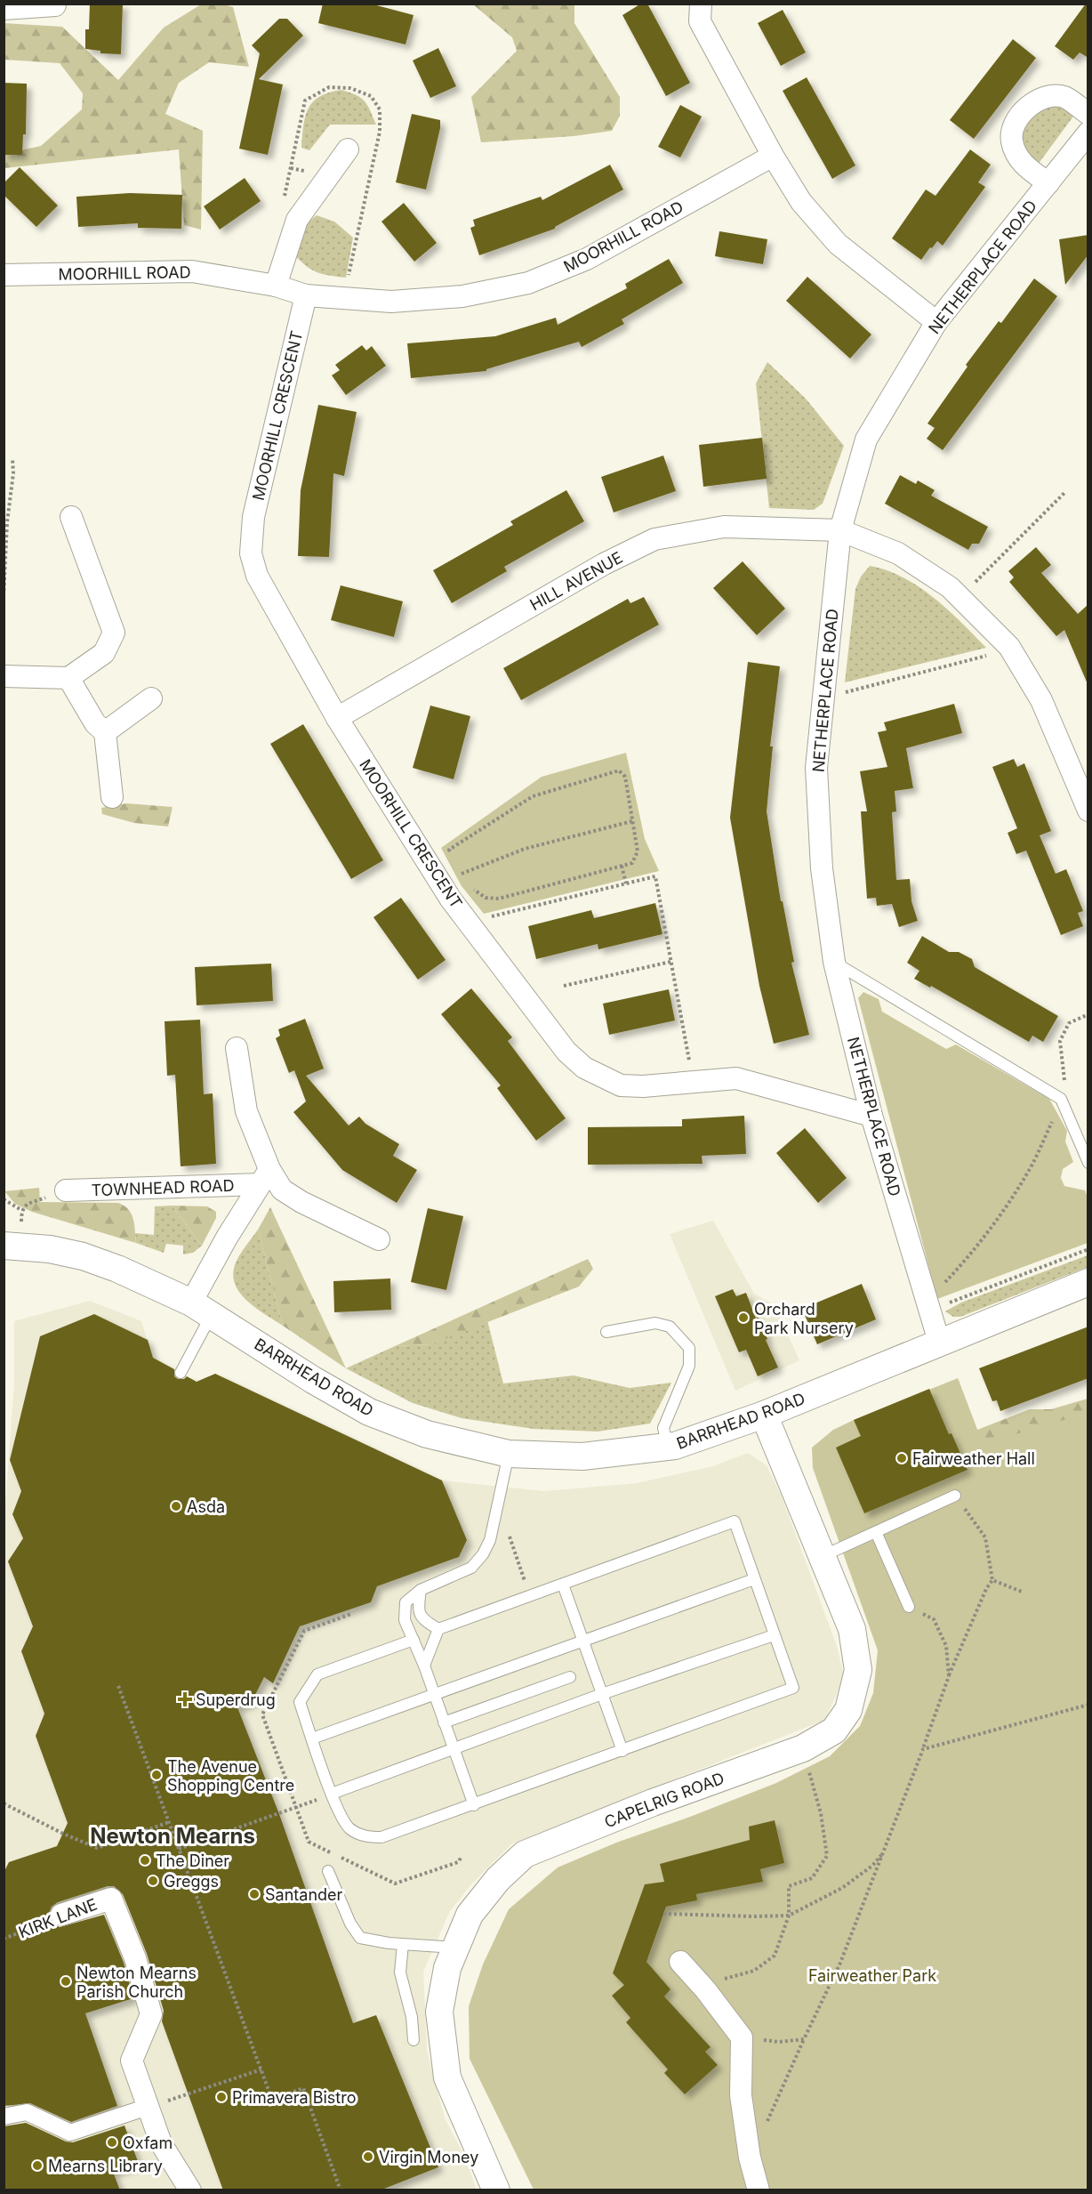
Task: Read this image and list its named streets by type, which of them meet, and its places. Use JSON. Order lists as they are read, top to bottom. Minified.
{"streets":{"street":["MOORHILL ROAD","NETHERPLACE ROAD","MOORHILL CRESCENT","HILL AVENUE","TOWNHEAD ROAD","BARRHEAD ROAD","CAPELRIG ROAD","KIRK LANE"]},"crossings":[["MOORHILL ROAD","MOORHILL CRESCENT"],["NETHERPLACE ROAD","MOORHILL CRESCENT"],["NETHERPLACE ROAD","HILL AVENUE"],["NETHERPLACE ROAD","BARRHEAD ROAD"],["MOORHILL CRESCENT","HILL AVENUE"],["TOWNHEAD ROAD","BARRHEAD ROAD"],["BARRHEAD ROAD","CAPELRIG ROAD"]],"districts":["Newton Mearns"],"parks":["Fairweather Park"],"places":{"other":["Orchard Park Nursery","Fairweather Hall","Asda","The Avenue Shopping Centre","The Diner","Greggs","Santander","Newton Mearns Parish Church","Primavera Bistro","Oxfam","Virgin Money","Mearns Library"],"health":["Superdrug"]}}
